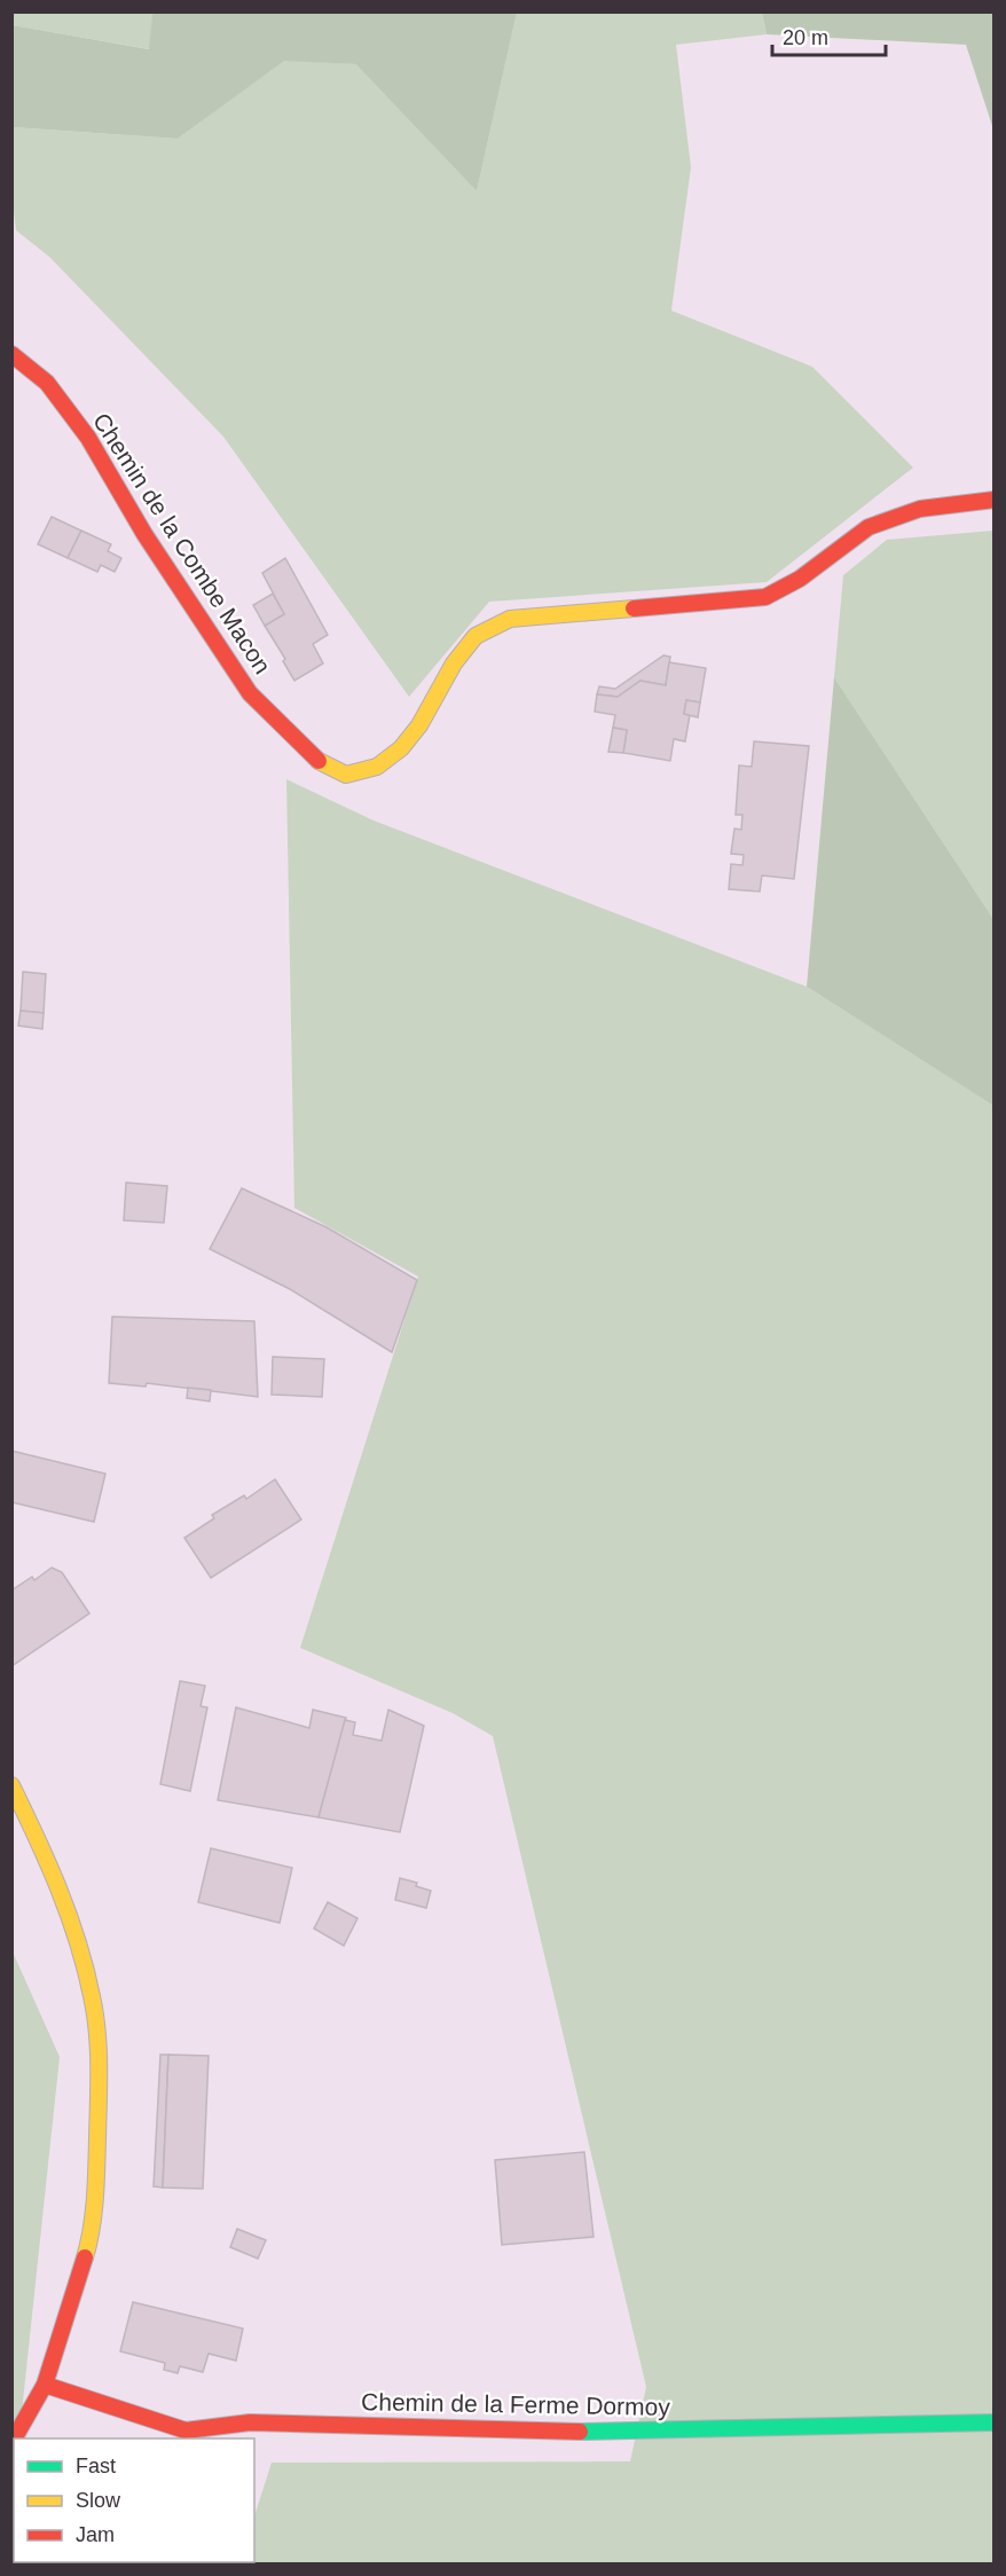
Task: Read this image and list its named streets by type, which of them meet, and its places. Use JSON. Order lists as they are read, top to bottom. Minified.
{"streets":{"street":["Chemin de la Combe Macon","Chemin de la Ferme Dormoy"]},"legend":["Fast","Slow","Jam"],"scale_bar":"20 m"}
